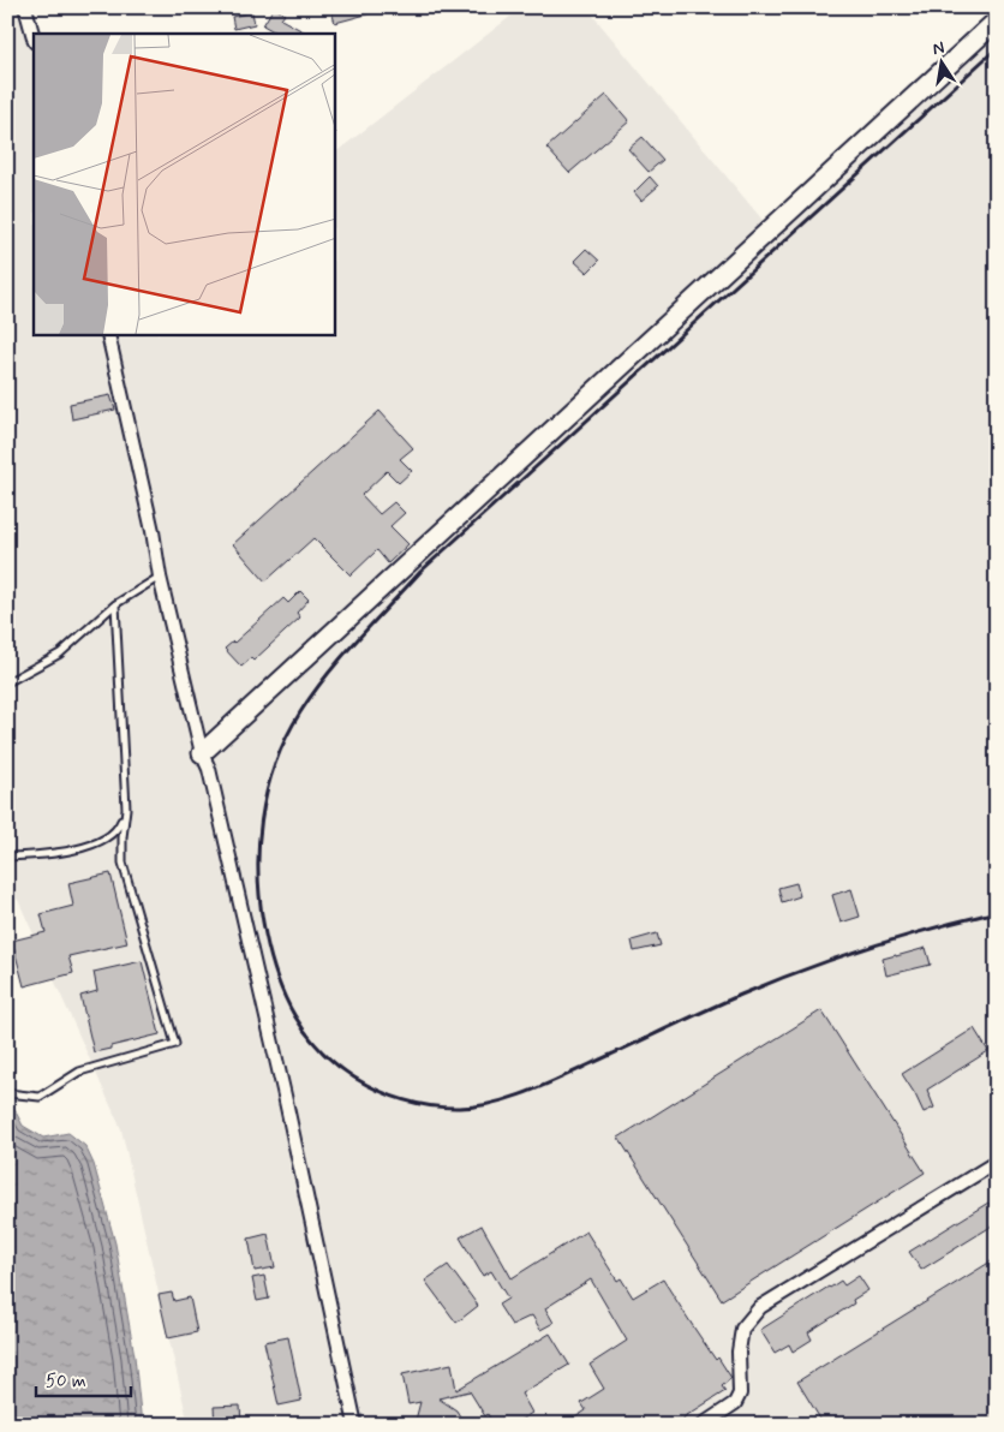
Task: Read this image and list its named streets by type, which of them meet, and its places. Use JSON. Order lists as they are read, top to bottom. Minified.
{"scale_bar":"50 m","north":"top"}
